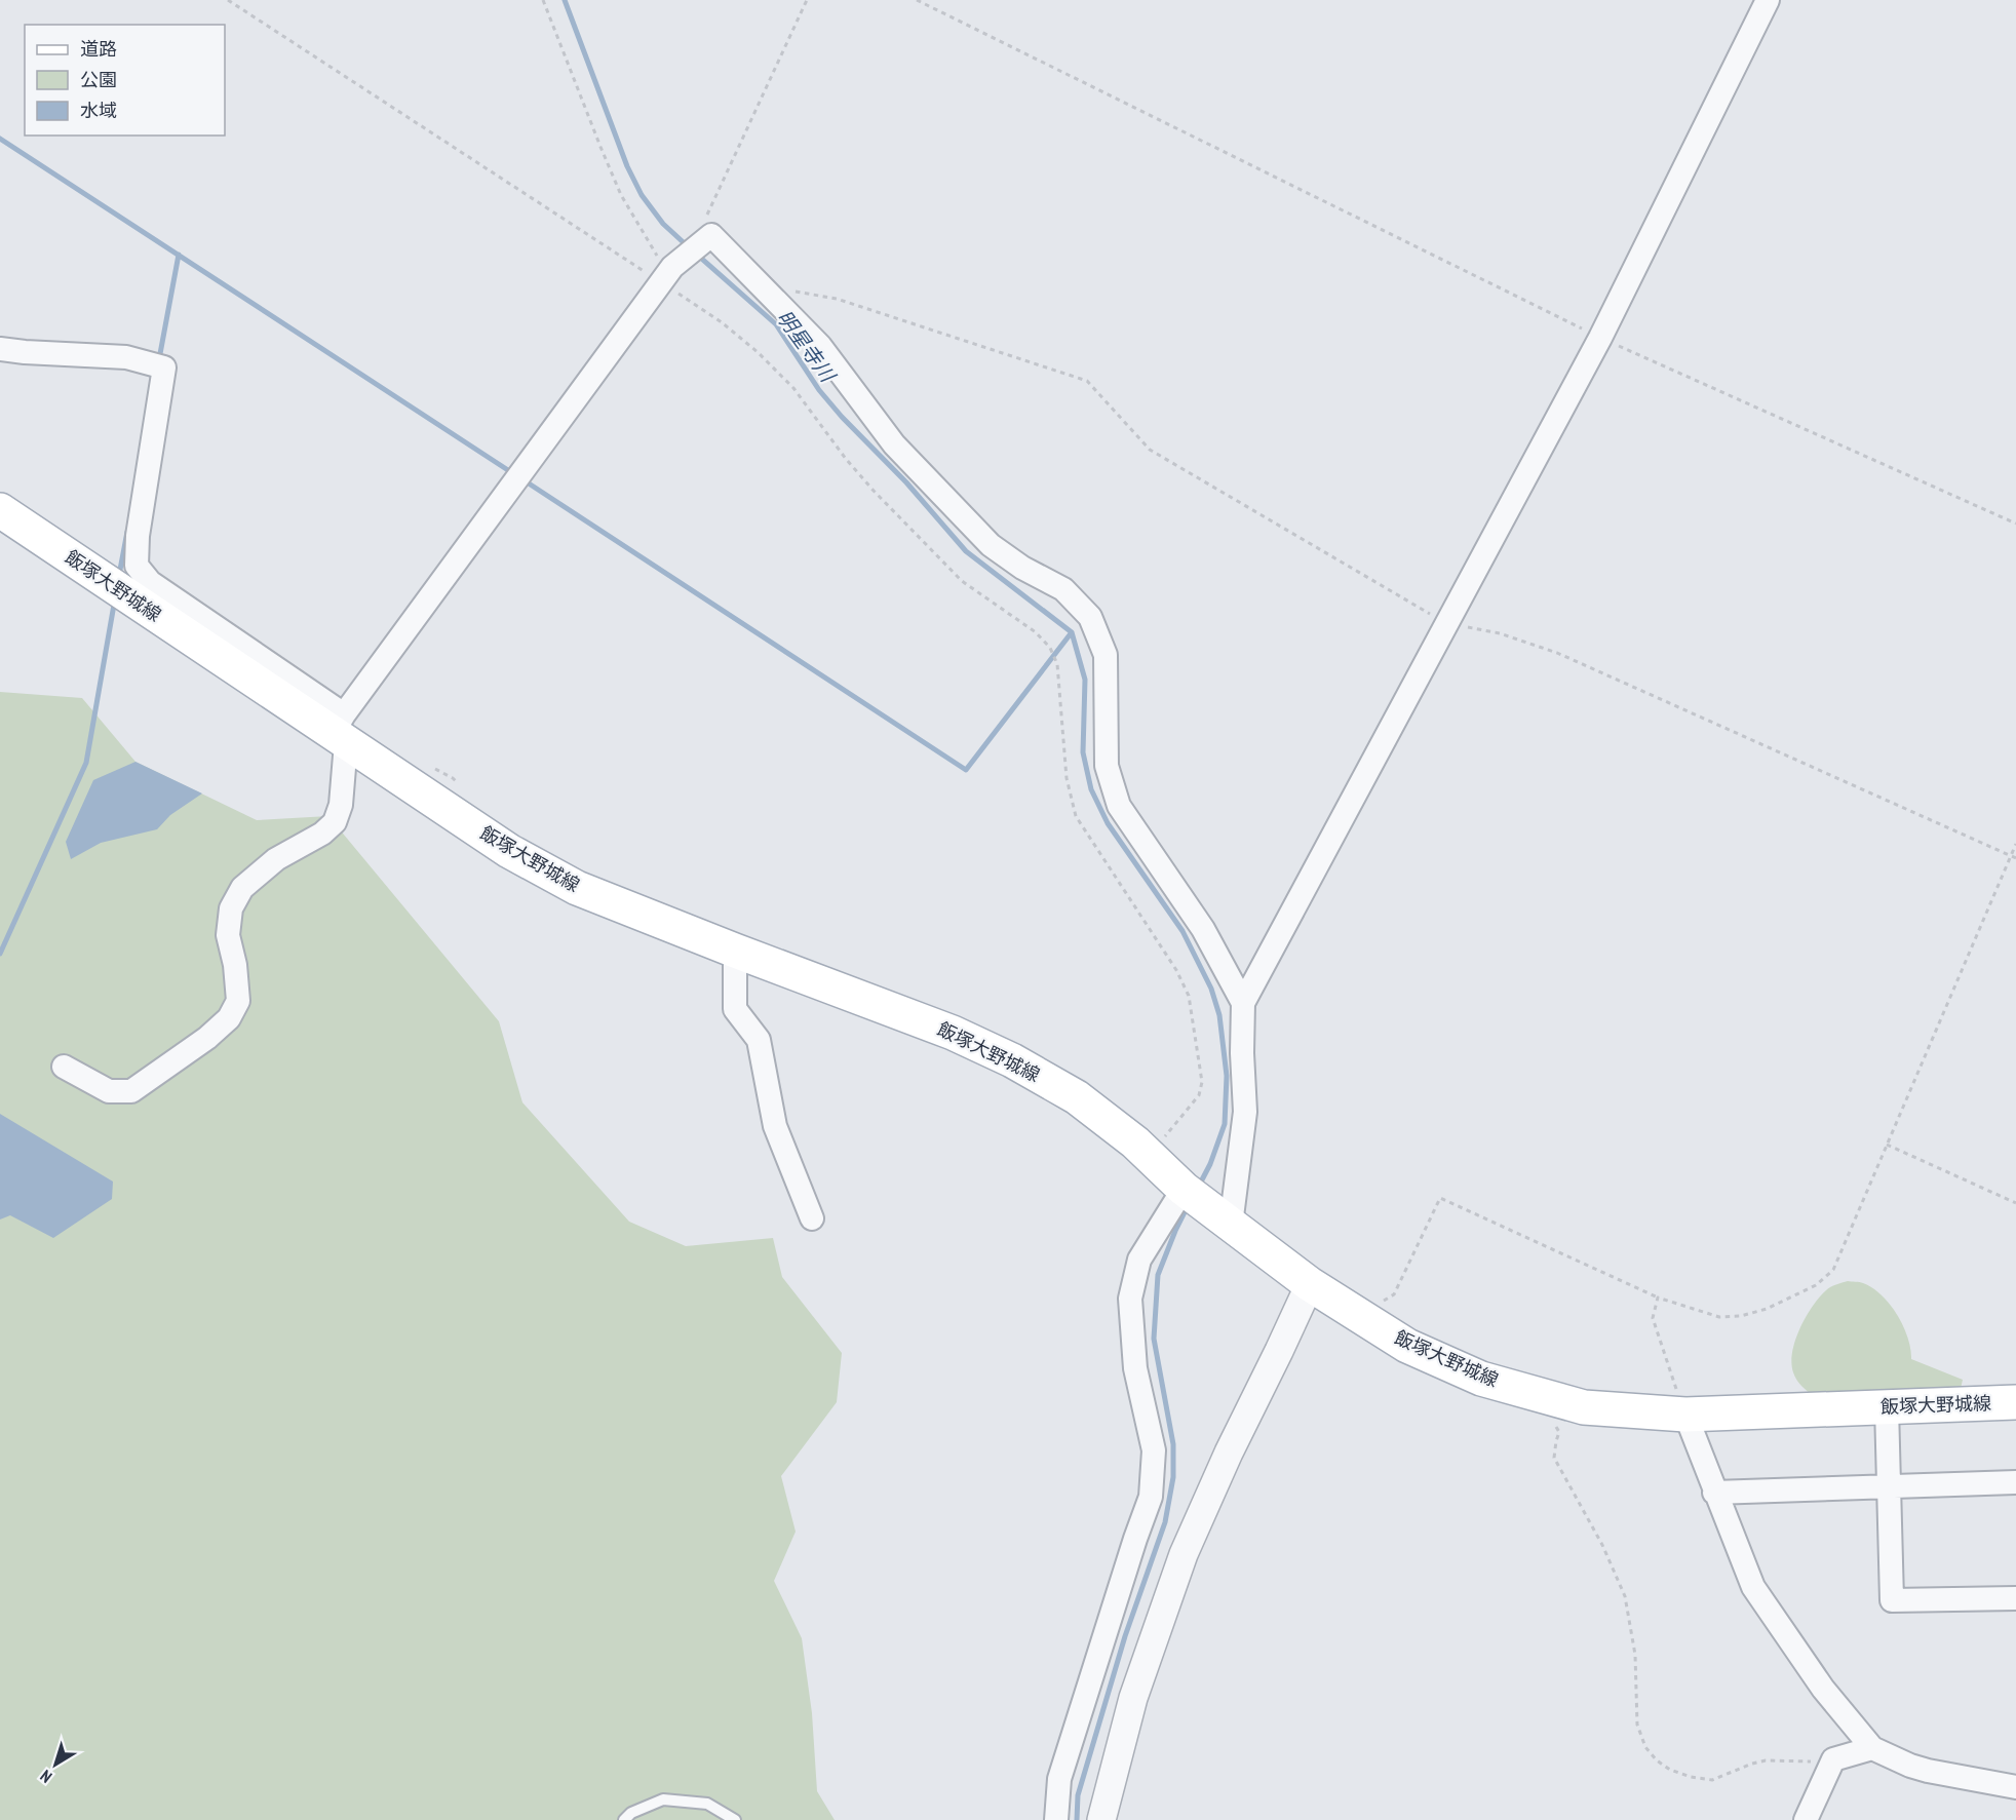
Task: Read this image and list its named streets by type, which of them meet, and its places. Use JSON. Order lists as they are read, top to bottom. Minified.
{"streets":{"main road":["飯塚大野城線"]},"water":["明星寺川"],"legend":["道路","公園","水域"],"north":"bottom left"}
